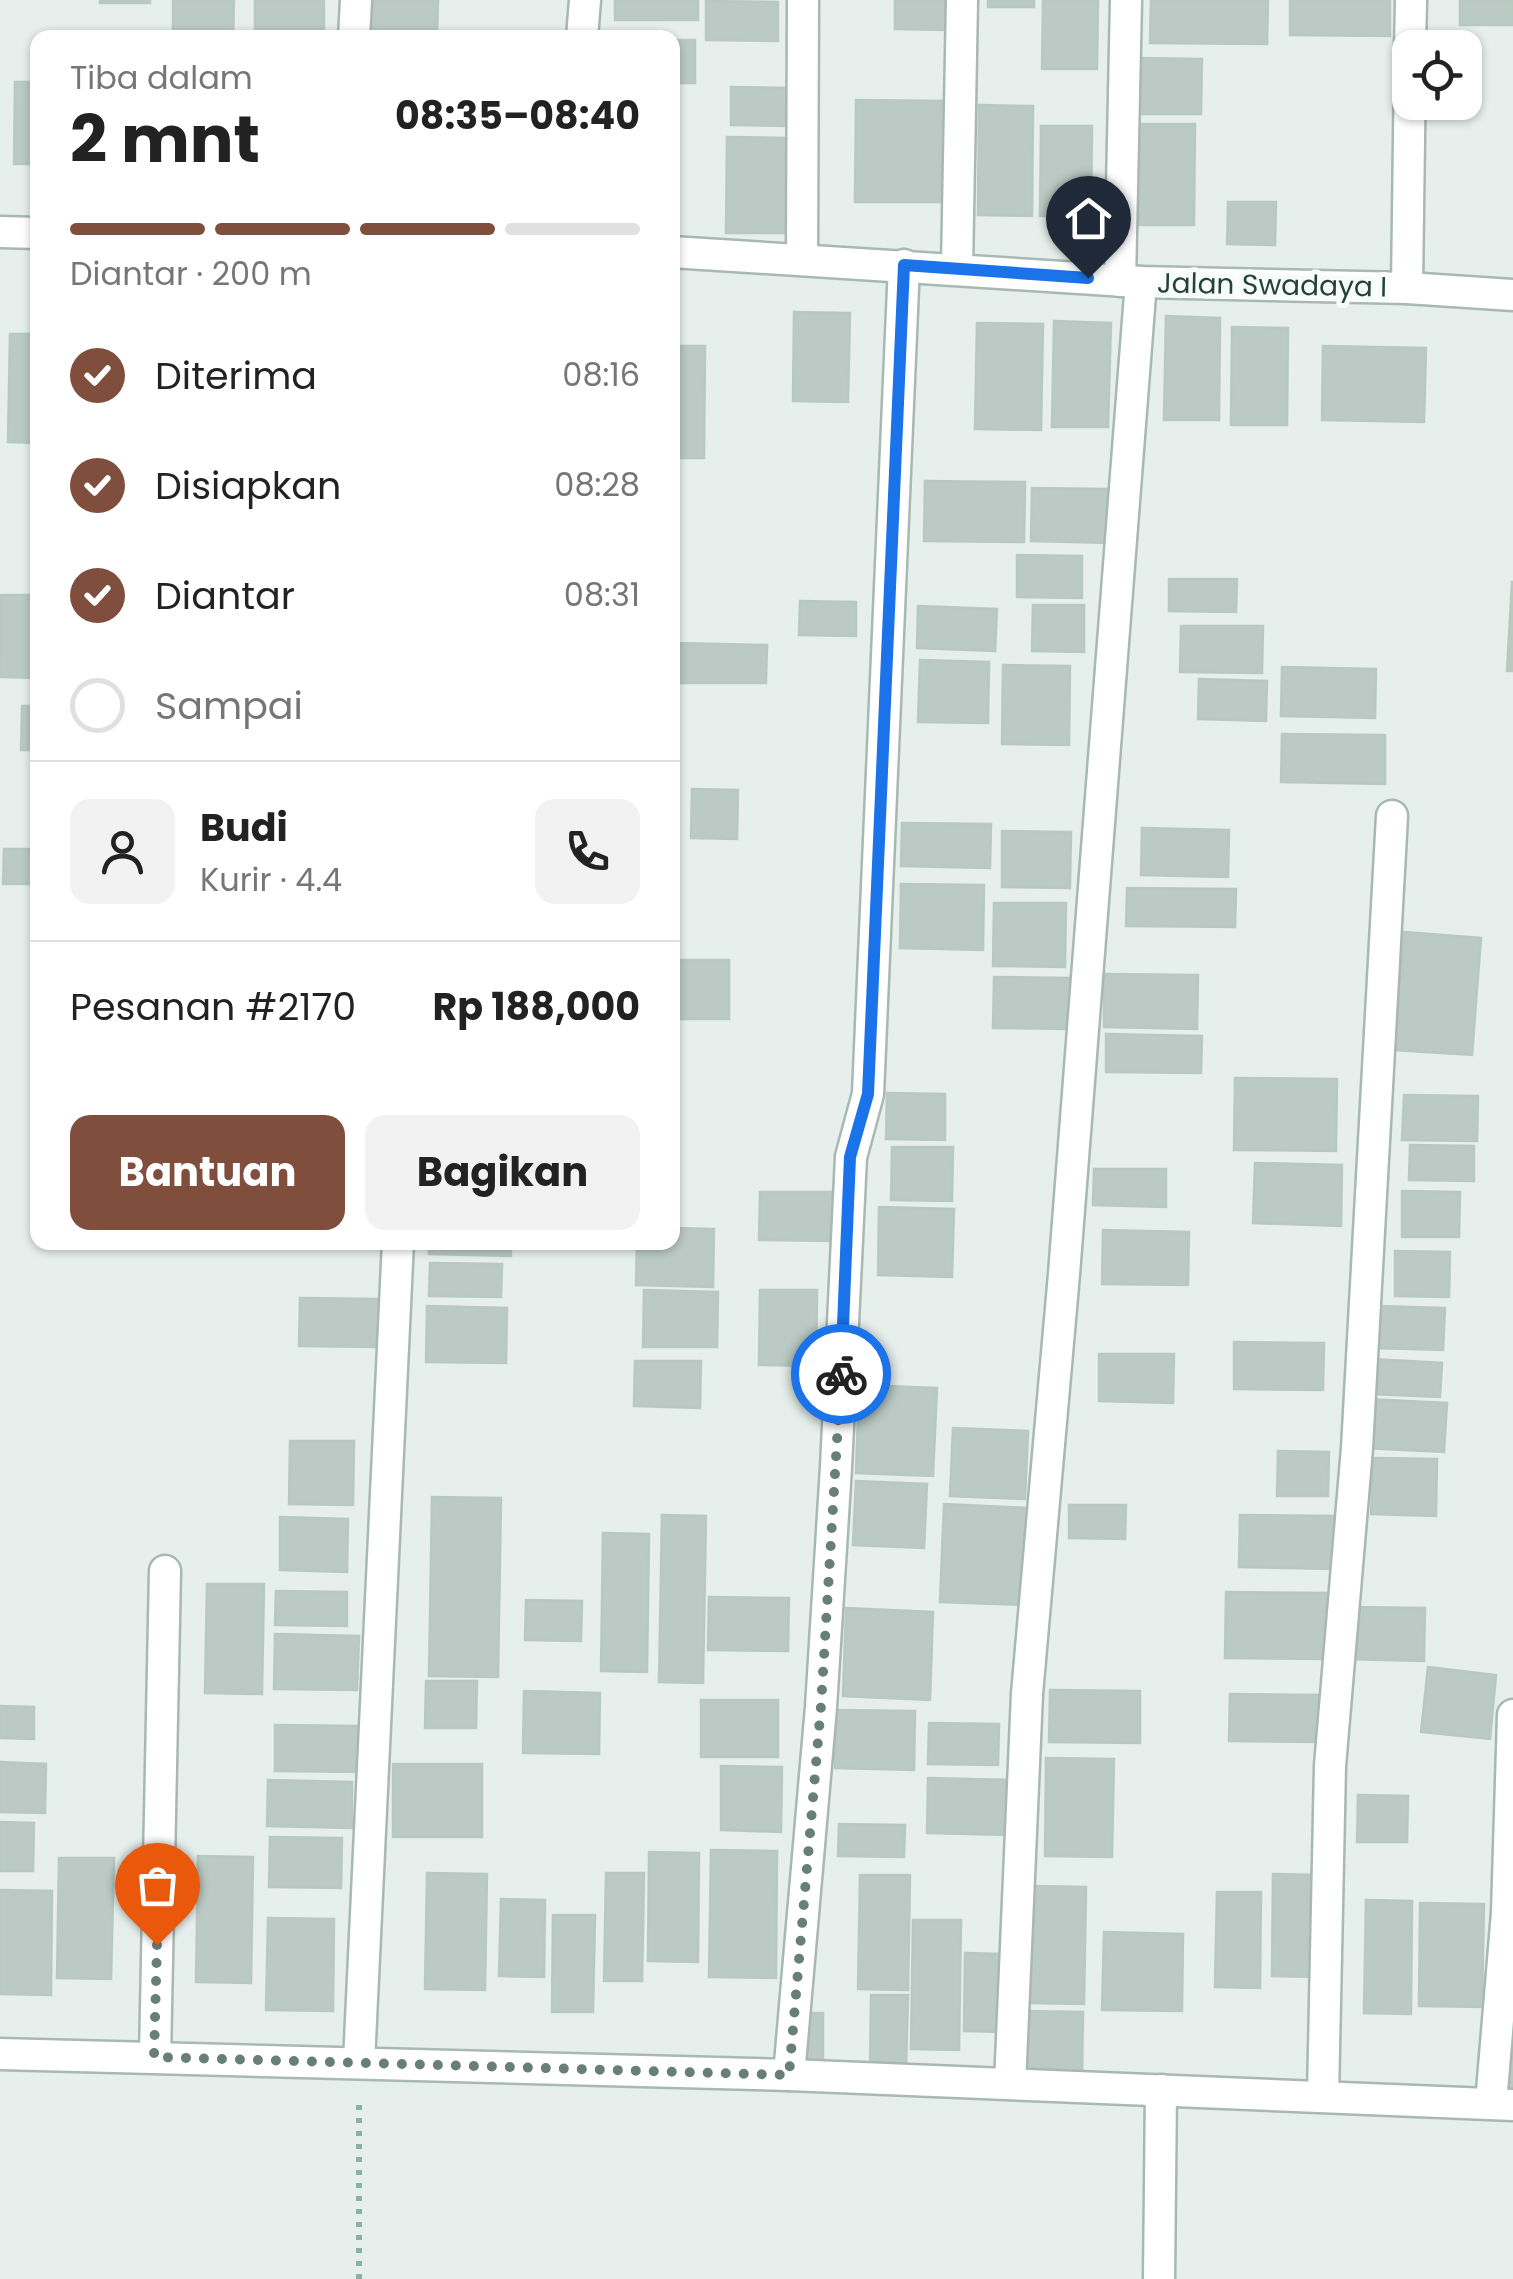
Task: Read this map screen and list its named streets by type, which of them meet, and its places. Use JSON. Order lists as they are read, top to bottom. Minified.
{"streets":{"street":["Jalan Swadaya I"]},"page":{"heading":["2 mnt","Tiba dalam","08:35–08:40"],"panel":["Budi","Kurir · 4.4","Pesanan #2170","Rp 188,000"],"bar":"Diantar · 200 m","list":[["Diterima","08:16"],["Disiapkan","08:28"],["Diantar","08:31"],"Sampai"],"buttons":["Bantuan","Bagikan"]}}
